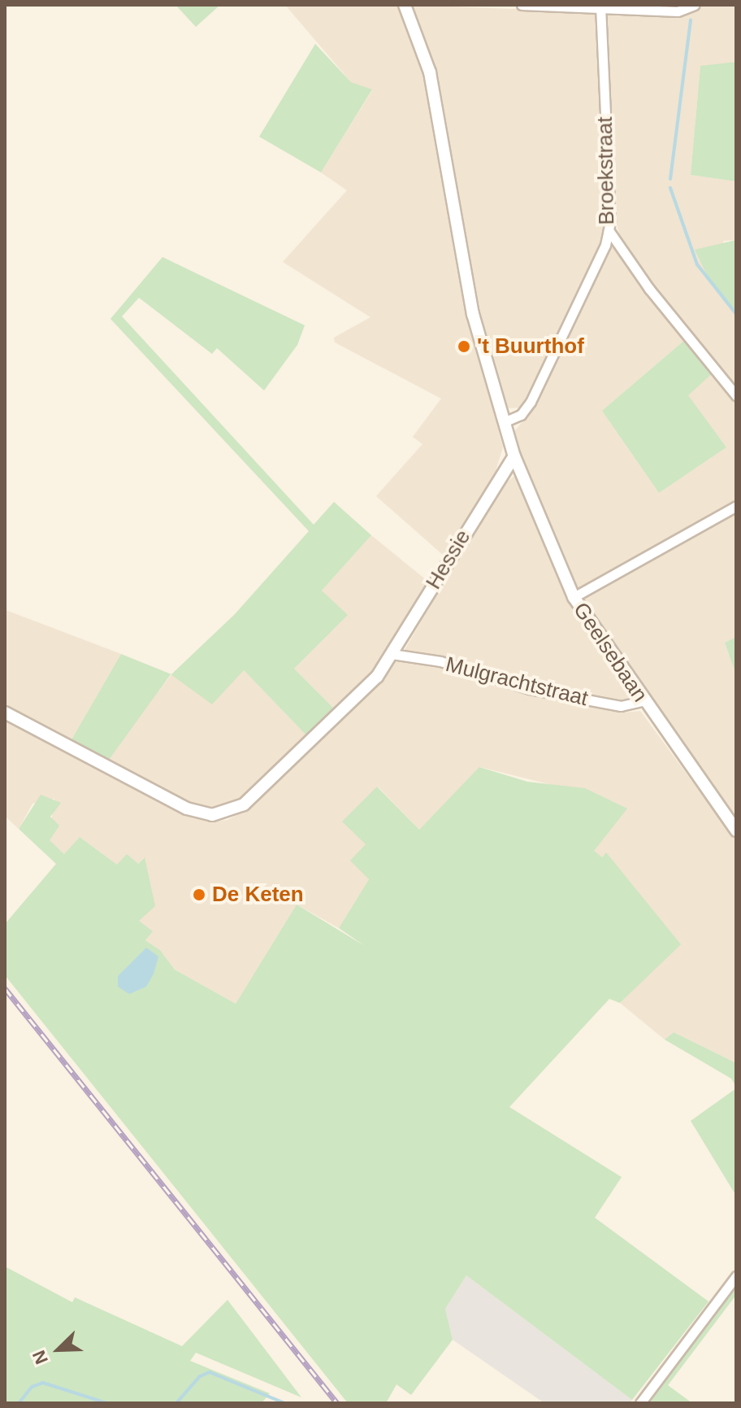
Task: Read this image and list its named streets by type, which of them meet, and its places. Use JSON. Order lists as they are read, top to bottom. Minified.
{"streets":{"street":["Broekstraat","Hessie","Geelsebaan","Mulgrachtstraat"]},"crossings":[["Hessie","Geelsebaan"],["Hessie","Mulgrachtstraat"],["Geelsebaan","Mulgrachtstraat"]],"places":["'t Buurthof","De Keten"],"north":"bottom left"}
